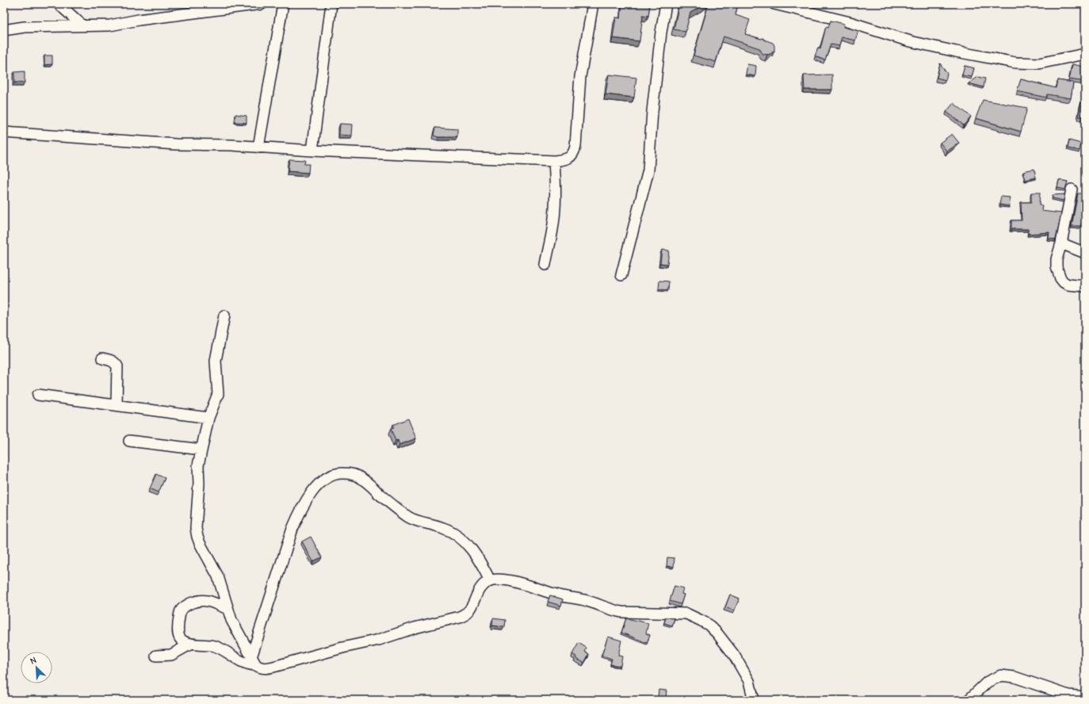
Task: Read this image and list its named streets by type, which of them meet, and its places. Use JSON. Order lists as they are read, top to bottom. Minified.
{"north":"top left"}
